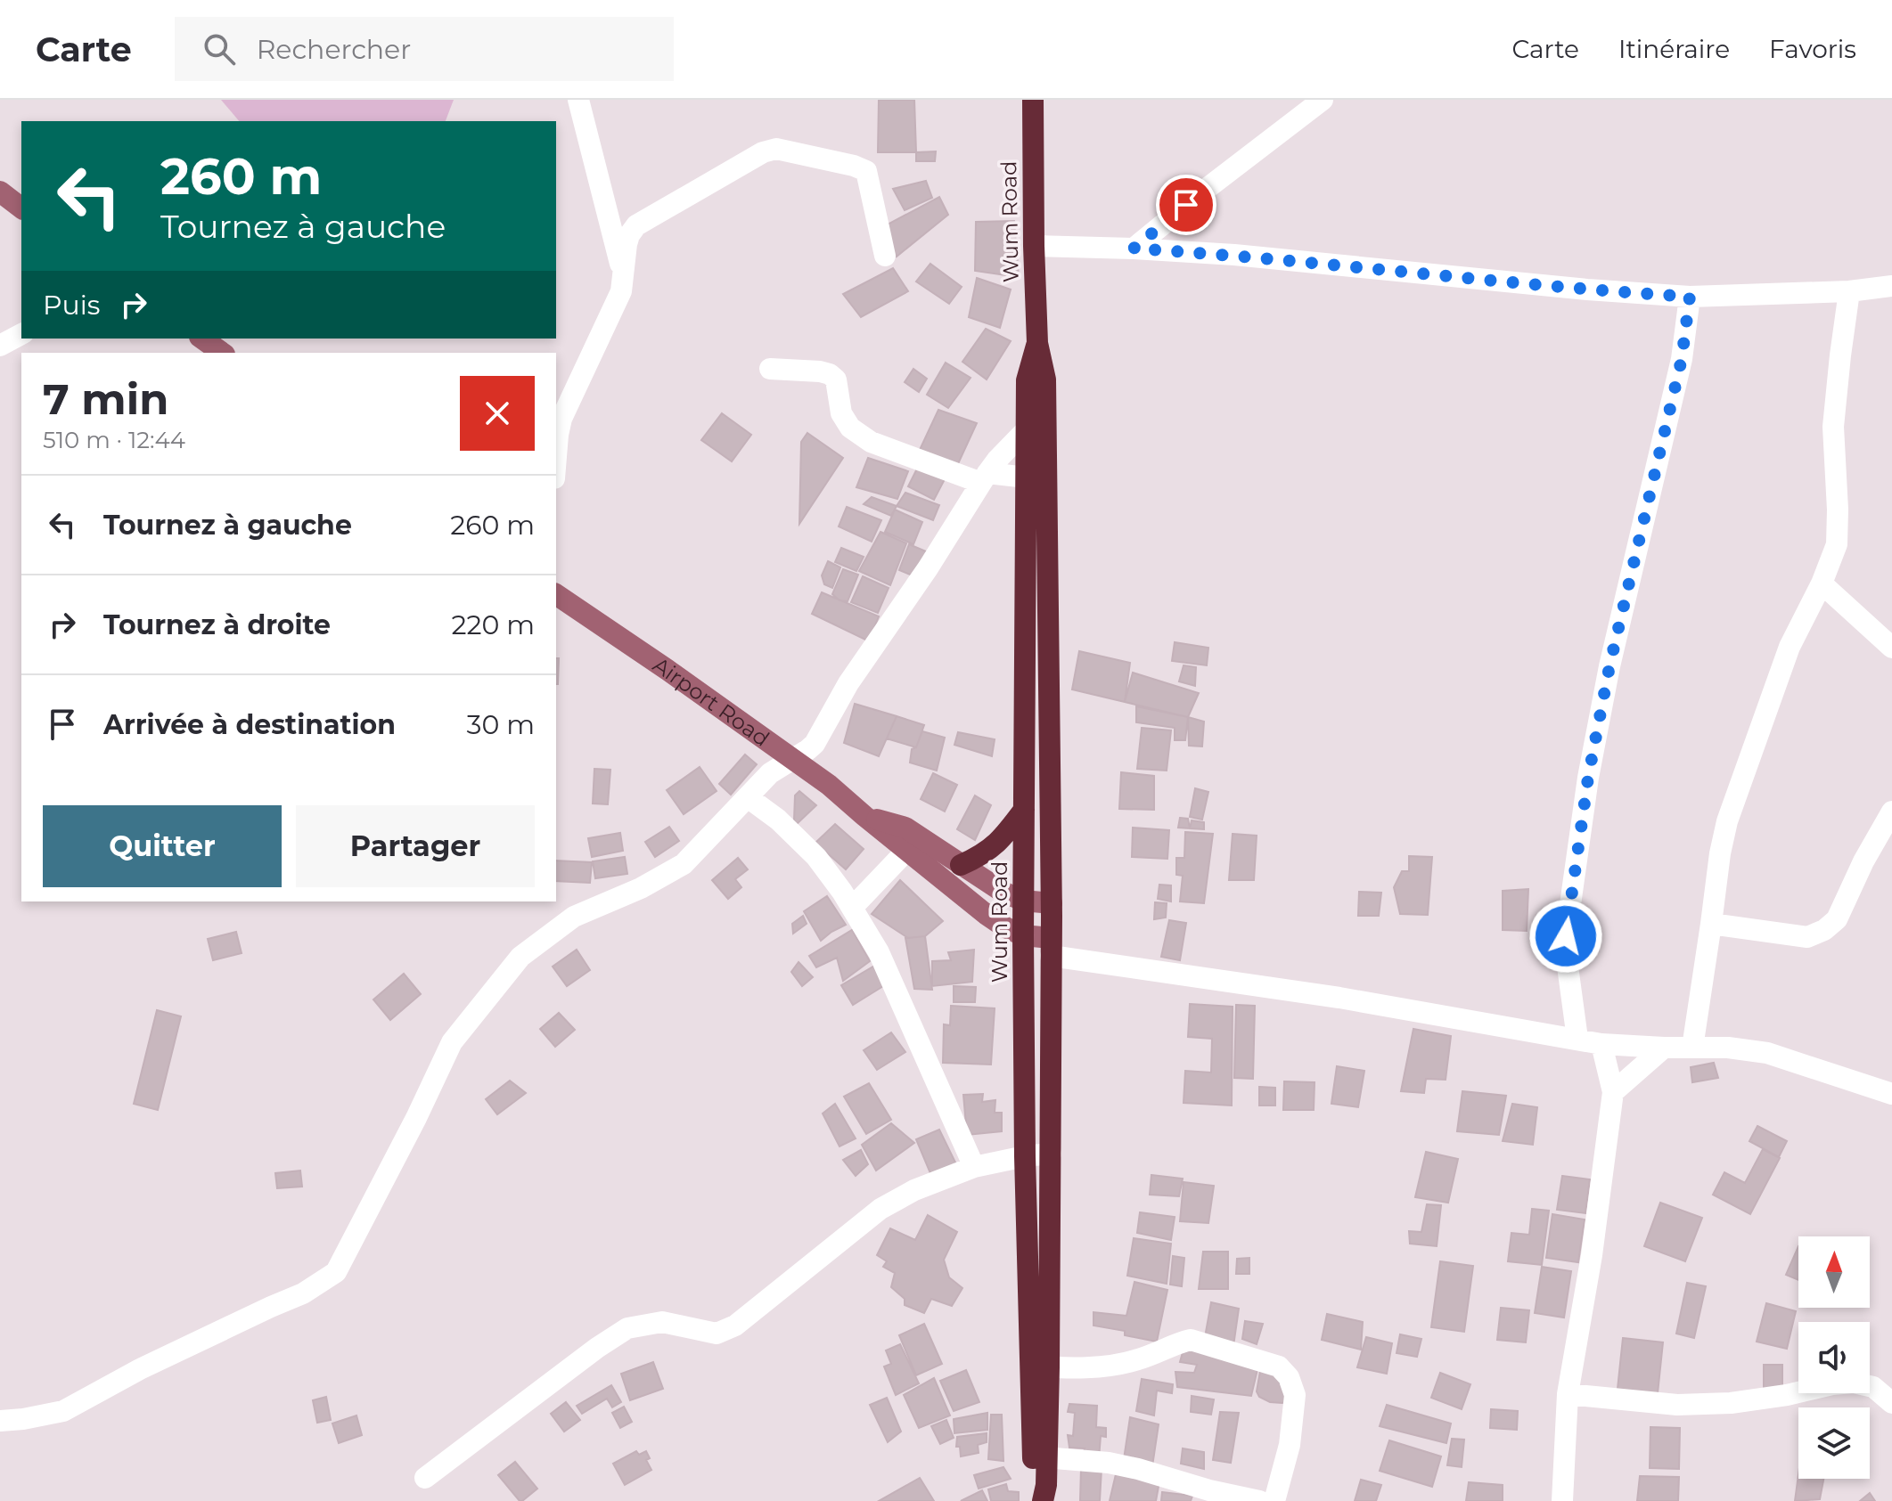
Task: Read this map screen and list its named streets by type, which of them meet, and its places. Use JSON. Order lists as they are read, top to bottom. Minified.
{"streets":{"highway":["Wum Road"],"main road":["Airport Road"]},"crossings":[["Wum Road","Airport Road"]],"north":"top","page":{"header":"Carte","search":"Rechercher","nav":["Carte","Itinéraire","Favoris"],"turn":["260 m","Tournez à gauche"],"then":"Puis","heading":["7 min","510 m · 12:44"],"list":[{"name":"Tournez à gauche","value":"260 m"},{"name":"Tournez à droite","value":"220 m"},{"name":"Arrivée à destination","value":"30 m"}],"buttons":["Quitter","Partager"]}}
